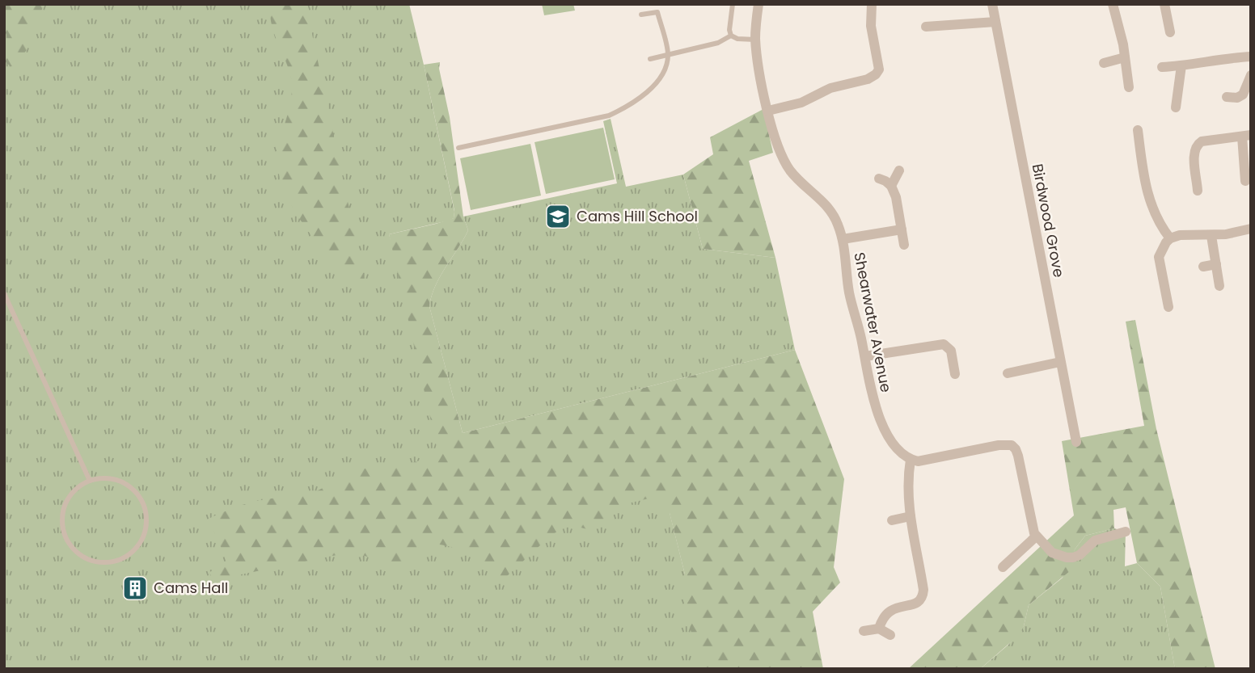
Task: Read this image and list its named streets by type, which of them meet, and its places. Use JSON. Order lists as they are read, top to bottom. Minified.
{"streets":{"street":["Birdwood Grove","Shearwater Avenue"]},"places":{"school or university":["Cams Hill School"],"building":["Cams Hall"]}}
